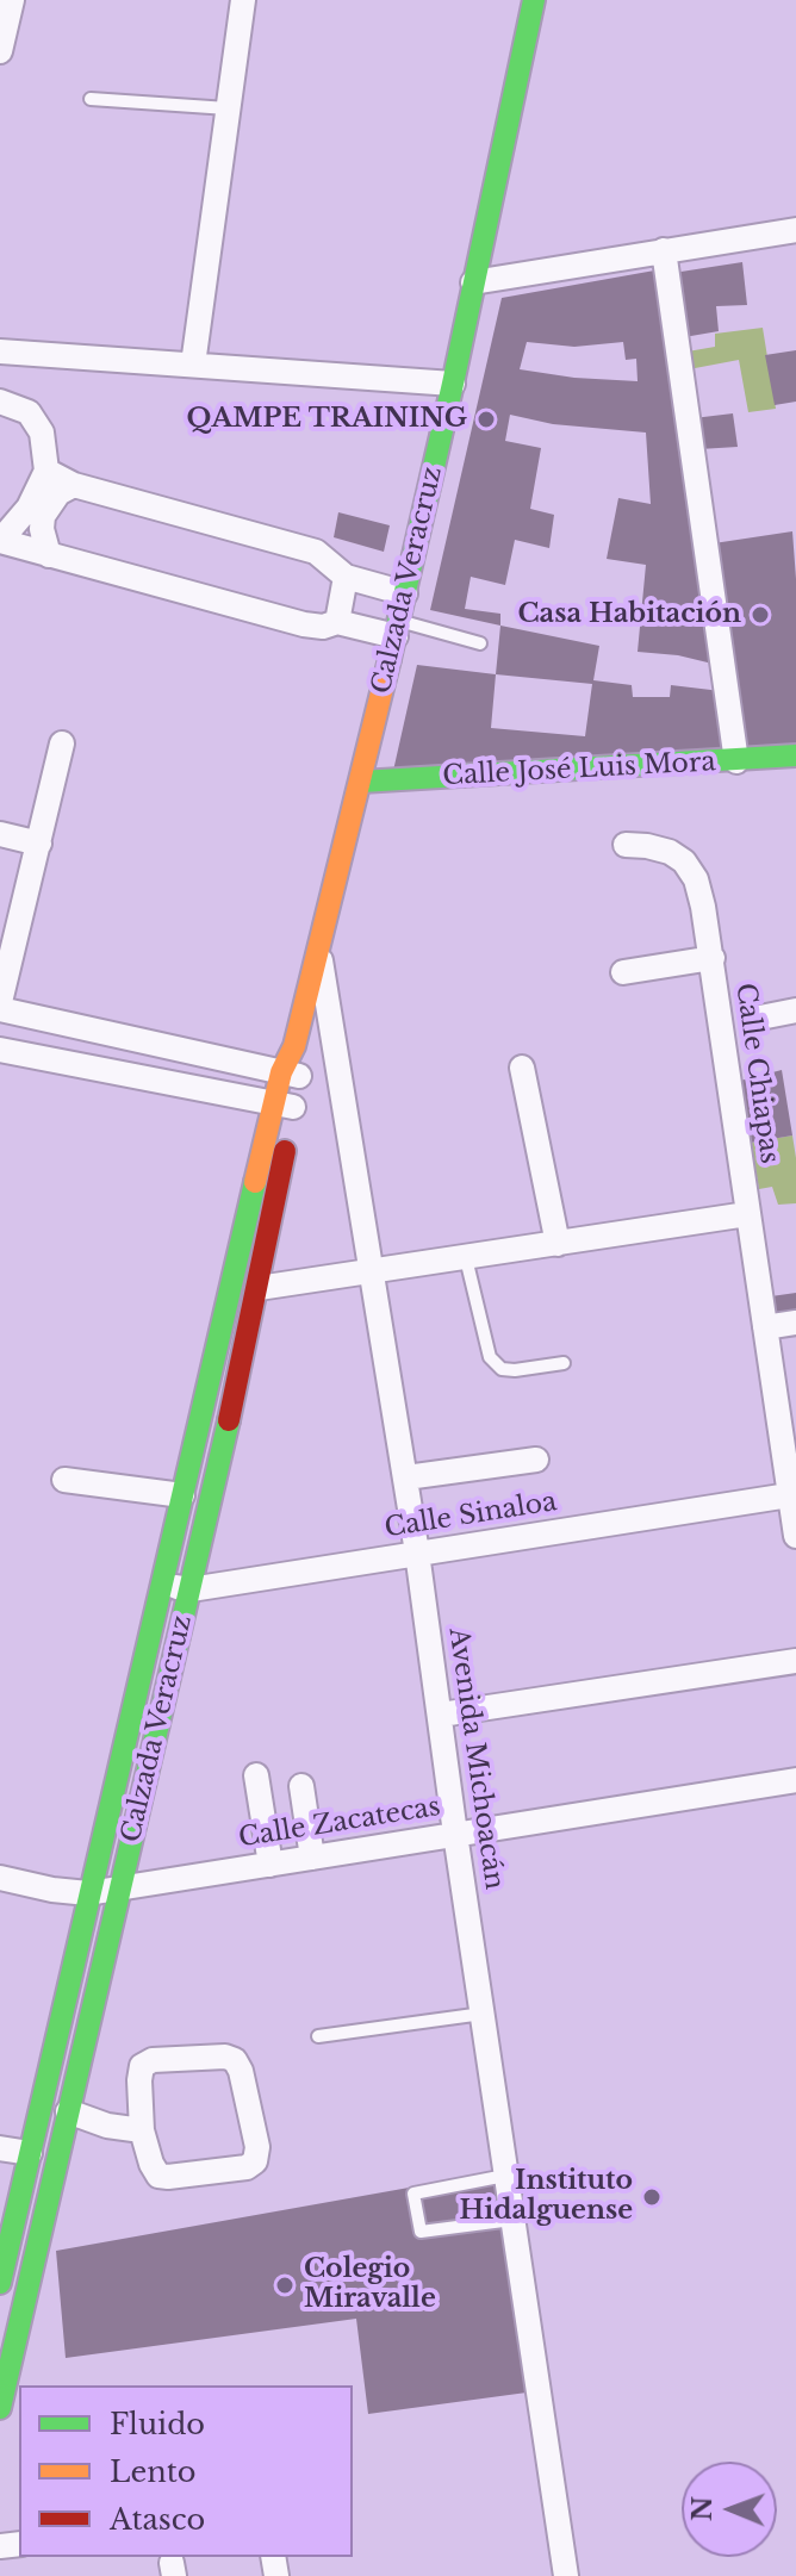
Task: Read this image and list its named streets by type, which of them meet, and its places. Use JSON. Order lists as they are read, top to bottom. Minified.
{"streets":{"street":["Calzada Veracruz","Calle José Luis Mora","Calle Chiapas","Calle Sinaloa","Avenida Michoacán","Calle Zacatecas"]},"crossings":[["Calzada Veracruz","Calle José Luis Mora"],["Calzada Veracruz","Calle Sinaloa"],["Calzada Veracruz","Avenida Michoacán"],["Calzada Veracruz","Calle Zacatecas"],["Calle Chiapas","Calle Sinaloa"],["Calle Sinaloa","Avenida Michoacán"],["Avenida Michoacán","Calle Zacatecas"]],"places":["QAMPE TRAINING","Casa Habitación","Instituto Hidalguense","Colegio Miravalle"],"legend":["Fluido","Lento","Atasco"],"north":"left"}
